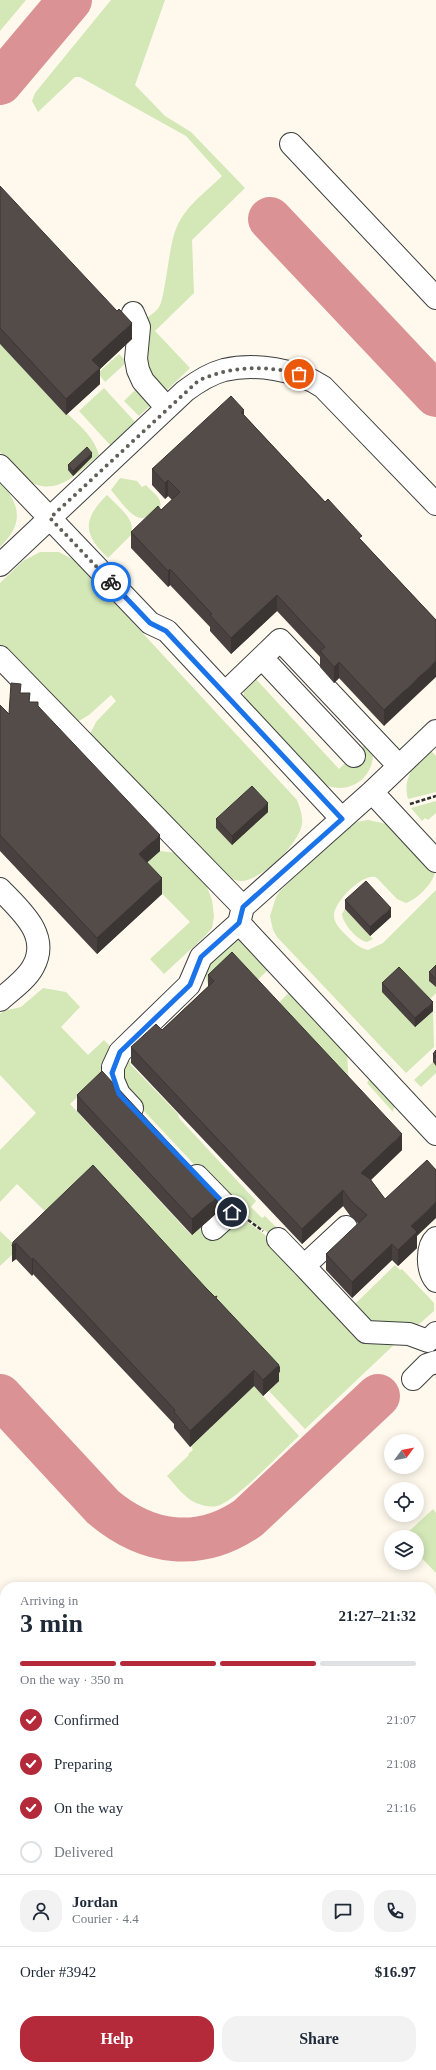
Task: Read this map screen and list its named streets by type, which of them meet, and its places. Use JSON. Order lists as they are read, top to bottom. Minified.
{"north":"top right","page":{"heading":["3 min","Arriving in","21:27–21:32"],"panel":["Jordan","Courier · 4.4","Order #3942","$16.97"],"bar":"On the way · 350 m","list":[["Confirmed","21:07"],["Preparing","21:08"],["On the way","21:16"],"Delivered"],"buttons":["Help","Share"]}}
